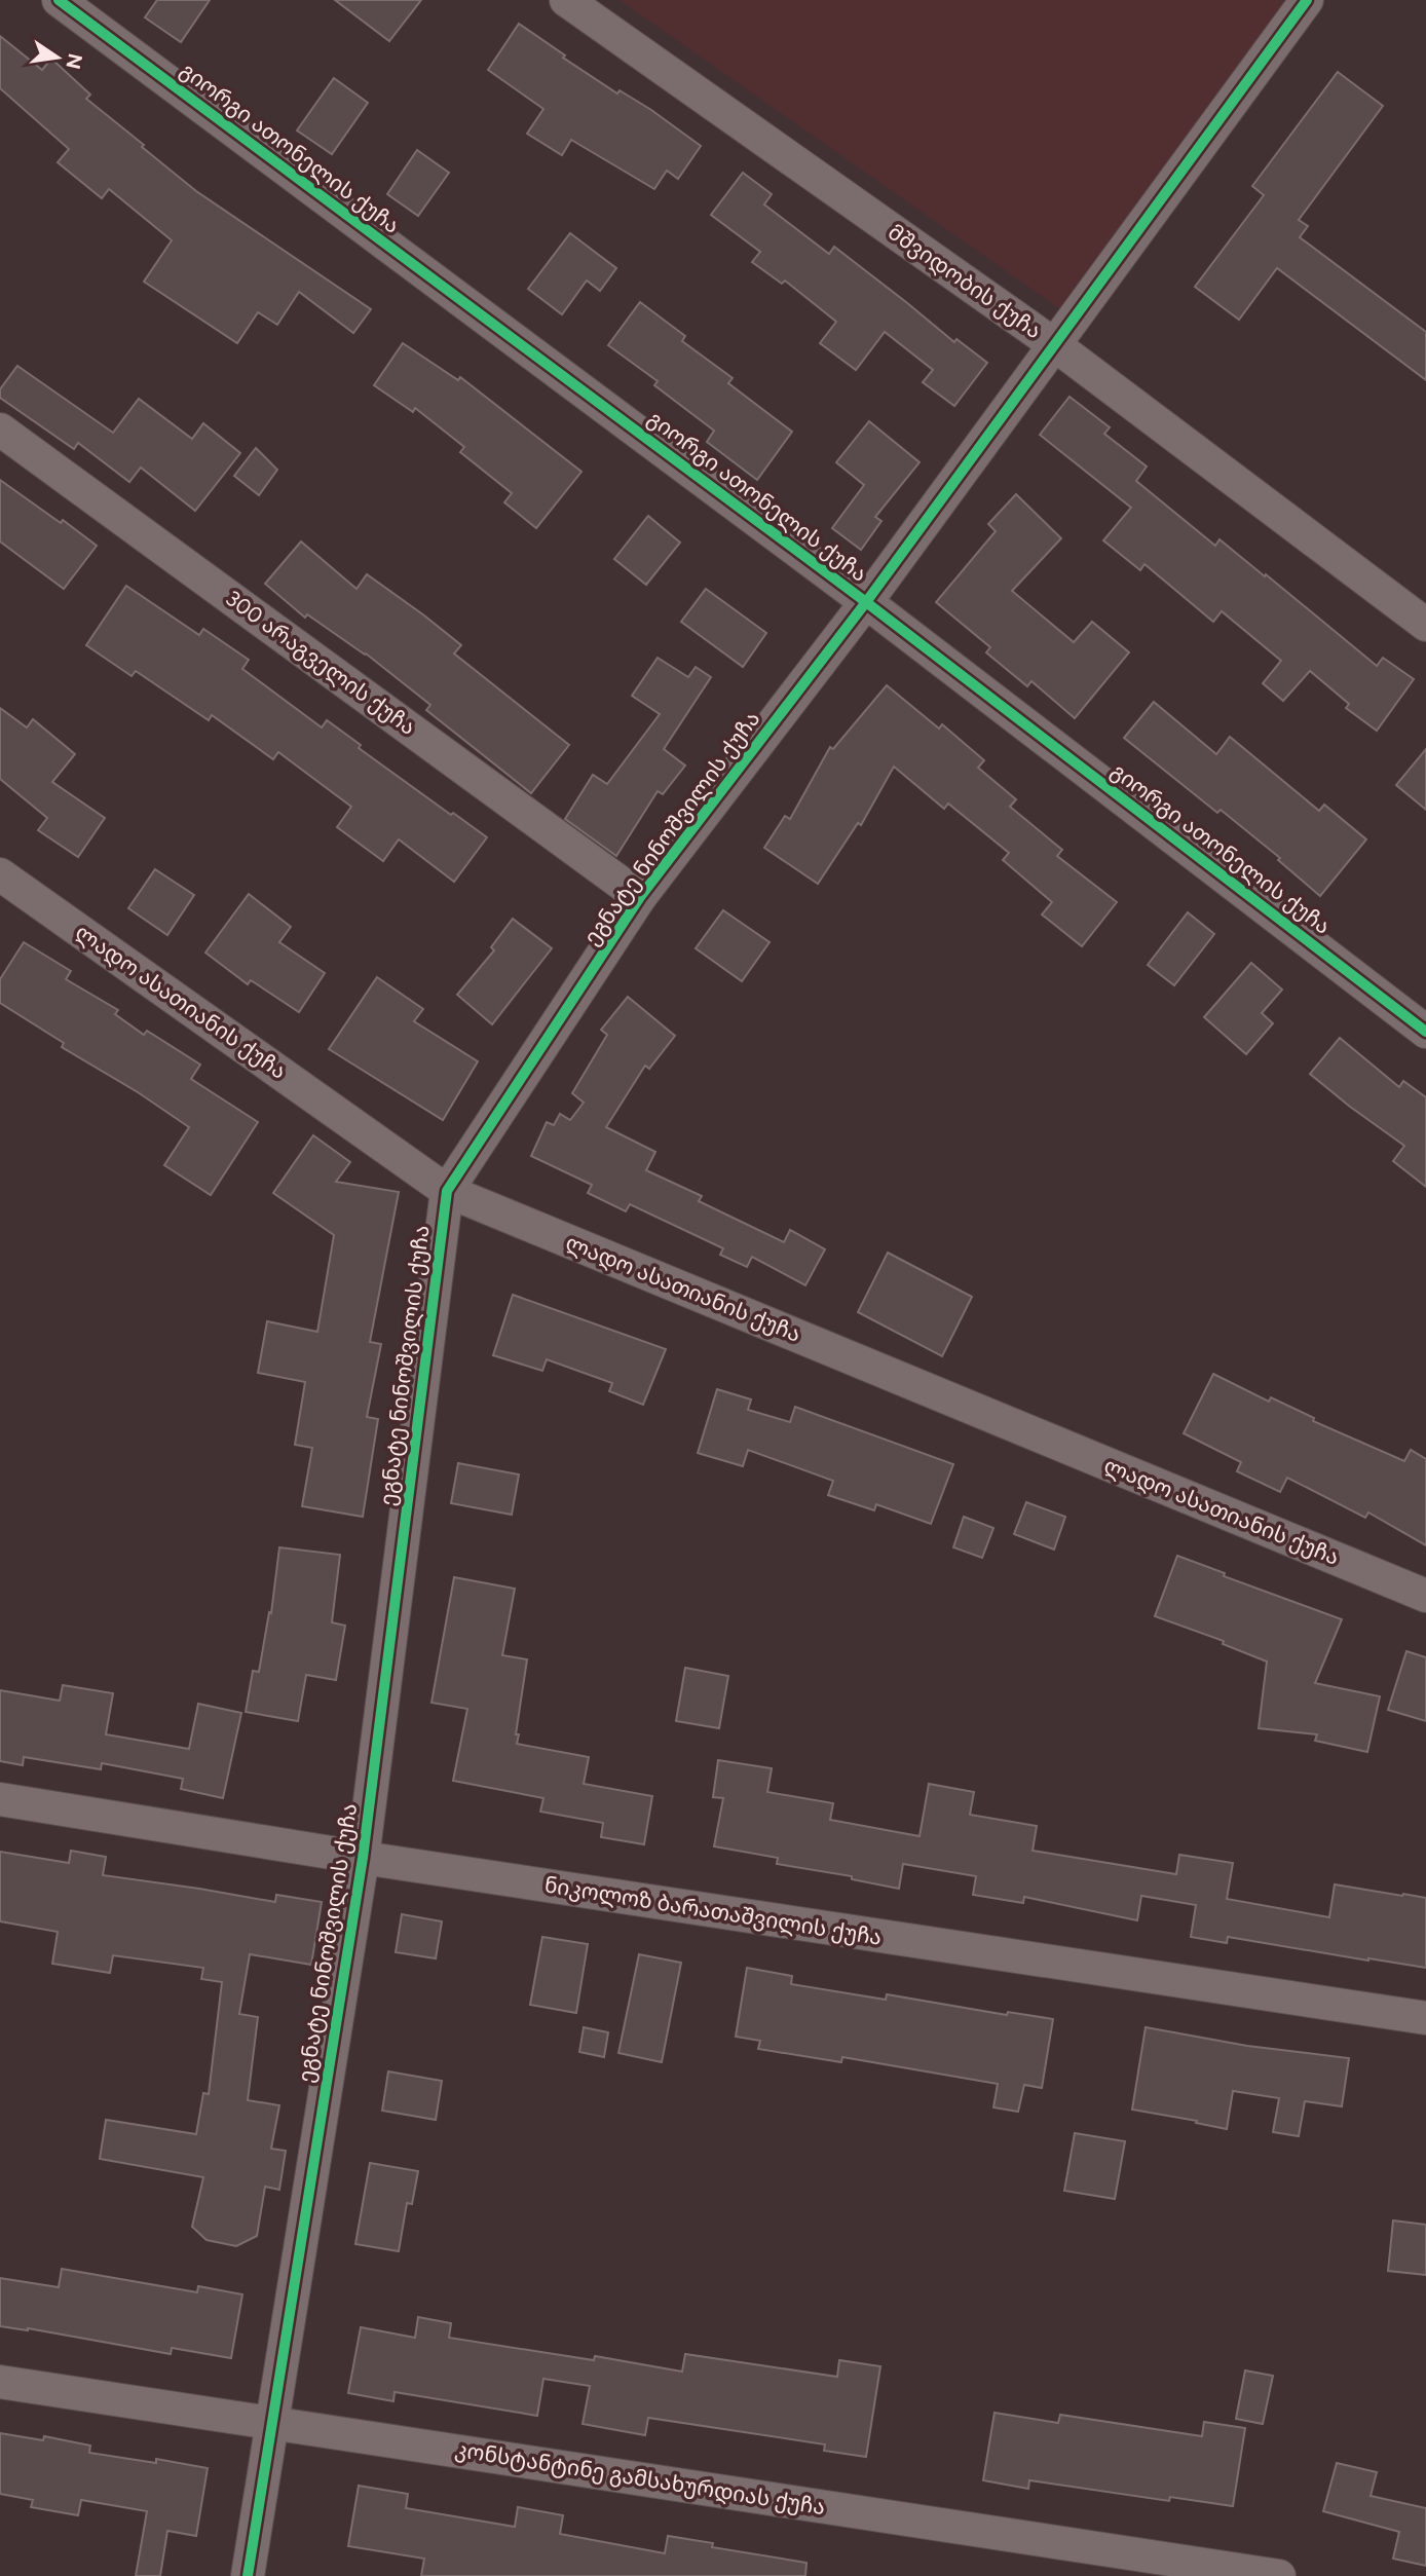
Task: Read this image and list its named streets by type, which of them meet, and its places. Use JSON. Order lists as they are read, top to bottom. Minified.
{"streets":{"street":["გიორგი ათონელის ქუჩა","მშვიდობის ქუჩა","300 არაგველის ქუჩა","ეგნატე ნინოშვილის ქუჩა","ლადო ასათიანის ქუჩა","ნიკოლოზ ბარათაშვილის ქუჩა","კონსტანტინე გამსახურდიას ქუჩა"]},"crossings":[["გიორგი ათონელის ქუჩა","ეგნატე ნინოშვილის ქუჩა"],["მშვიდობის ქუჩა","ეგნატე ნინოშვილის ქუჩა"],["300 არაგველის ქუჩა","ეგნატე ნინოშვილის ქუჩა"],["ეგნატე ნინოშვილის ქუჩა","ლადო ასათიანის ქუჩა"],["ეგნატე ნინოშვილის ქუჩა","ნიკოლოზ ბარათაშვილის ქუჩა"],["ეგნატე ნინოშვილის ქუჩა","კონსტანტინე გამსახურდიას ქუჩა"]],"north":"right"}
